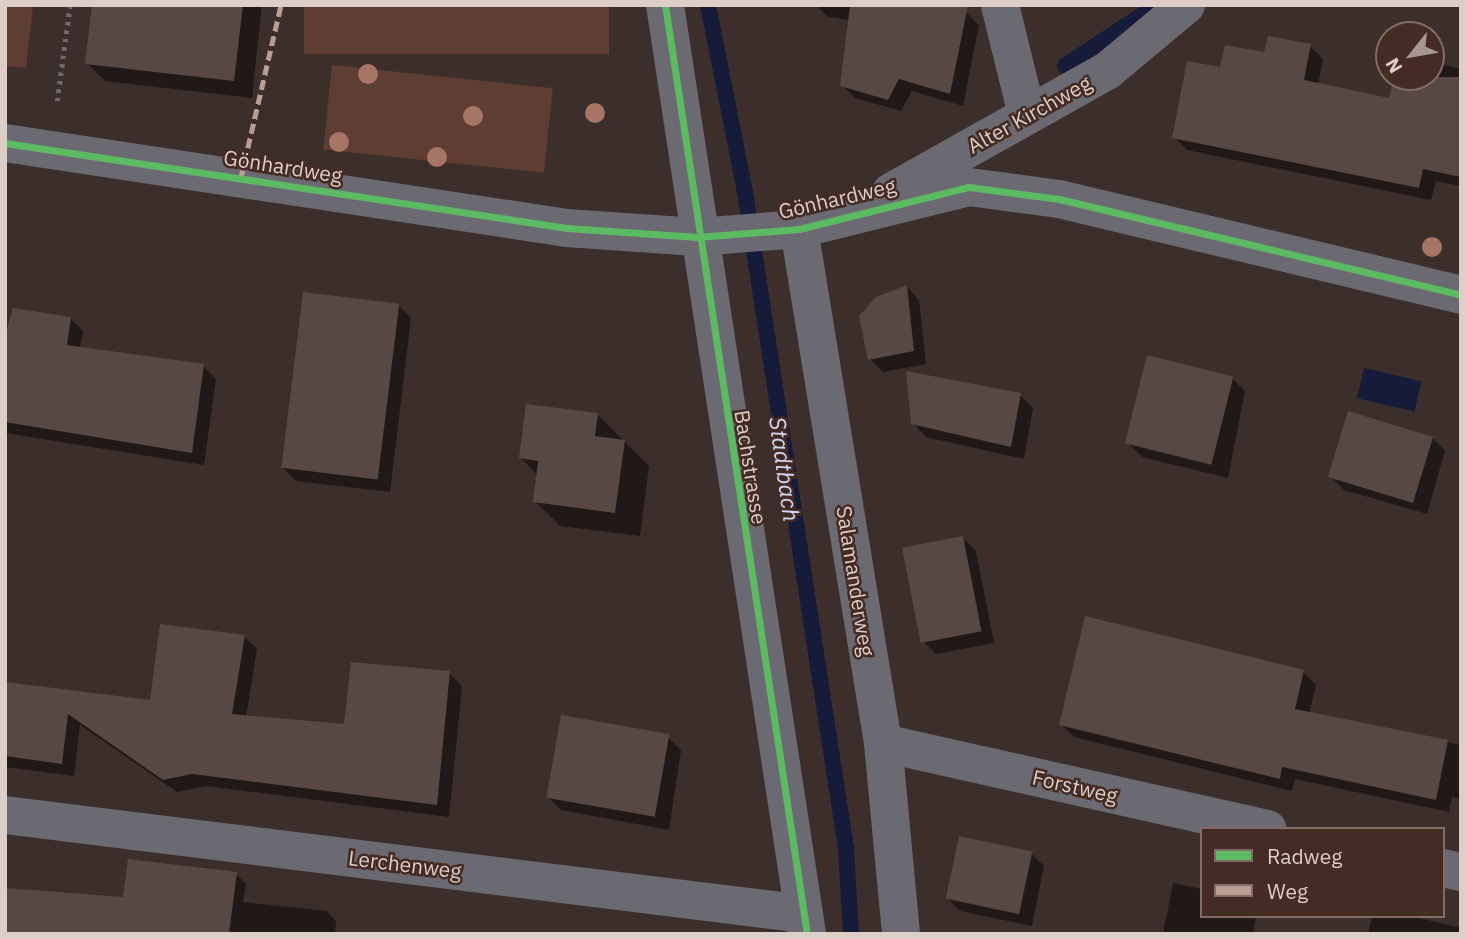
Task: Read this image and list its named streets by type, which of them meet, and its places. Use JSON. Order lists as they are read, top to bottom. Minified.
{"streets":{"street":["Alter Kirchweg","Gönhardweg","Bachstrasse","Salamanderweg","Forstweg","Lerchenweg"]},"crossings":[["Alter Kirchweg","Gönhardweg"],["Gönhardweg","Bachstrasse"],["Gönhardweg","Salamanderweg"],["Bachstrasse","Lerchenweg"],["Salamanderweg","Forstweg"]],"water":["Stadtbach"],"legend":["Radweg","Weg"],"north":"bottom left"}
